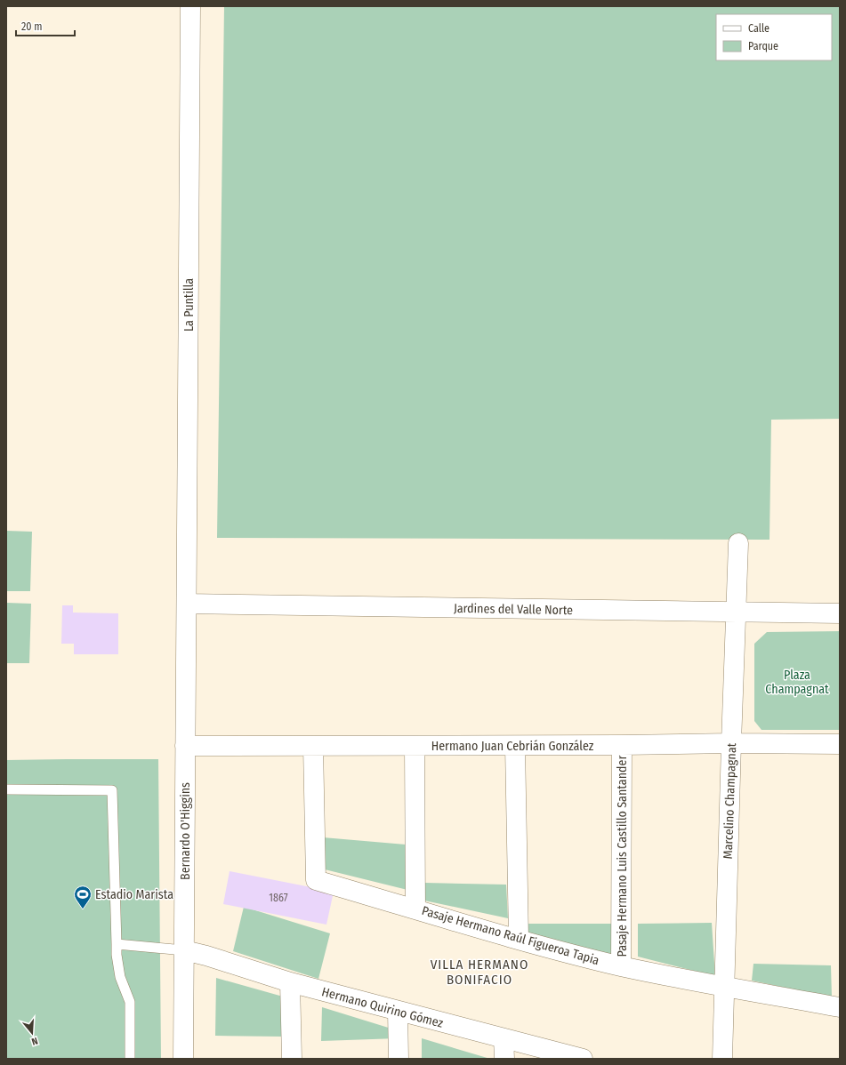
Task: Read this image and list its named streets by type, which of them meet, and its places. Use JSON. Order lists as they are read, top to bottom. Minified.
{"streets":{"street":["La Puntilla","Jardines del Valle Norte","Hermano Juan Cebrián González","Marcelino Champagnat","Bernardo O'Higgins","Pasaje Hermano Luis Castillo Santander","Pasaje Hermano Raúl Figueroa Tapia","Hermano Quirino Gómez"]},"crossings":[["La Puntilla","Jardines del Valle Norte"],["La Puntilla","Bernardo O'Higgins"],["Jardines del Valle Norte","Marcelino Champagnat"],["Jardines del Valle Norte","Bernardo O'Higgins"],["Hermano Juan Cebrián González","Marcelino Champagnat"],["Hermano Juan Cebrián González","Bernardo O'Higgins"],["Hermano Juan Cebrián González","Pasaje Hermano Luis Castillo Santander"],["Hermano Juan Cebrián González","Pasaje Hermano Raúl Figueroa Tapia"],["Marcelino Champagnat","Pasaje Hermano Raúl Figueroa Tapia"],["Bernardo O'Higgins","Hermano Quirino Gómez"],["Pasaje Hermano Luis Castillo Santander","Pasaje Hermano Raúl Figueroa Tapia"]],"districts":["VILLA HERMANO BONIFACIO"],"parks":["Plaza Champagnat"],"places":{"sports":["Estadio Marista"]},"house_numbers":["1867"],"legend":["Calle","Parque"],"scale_bar":"20 m","north":"bottom"}
